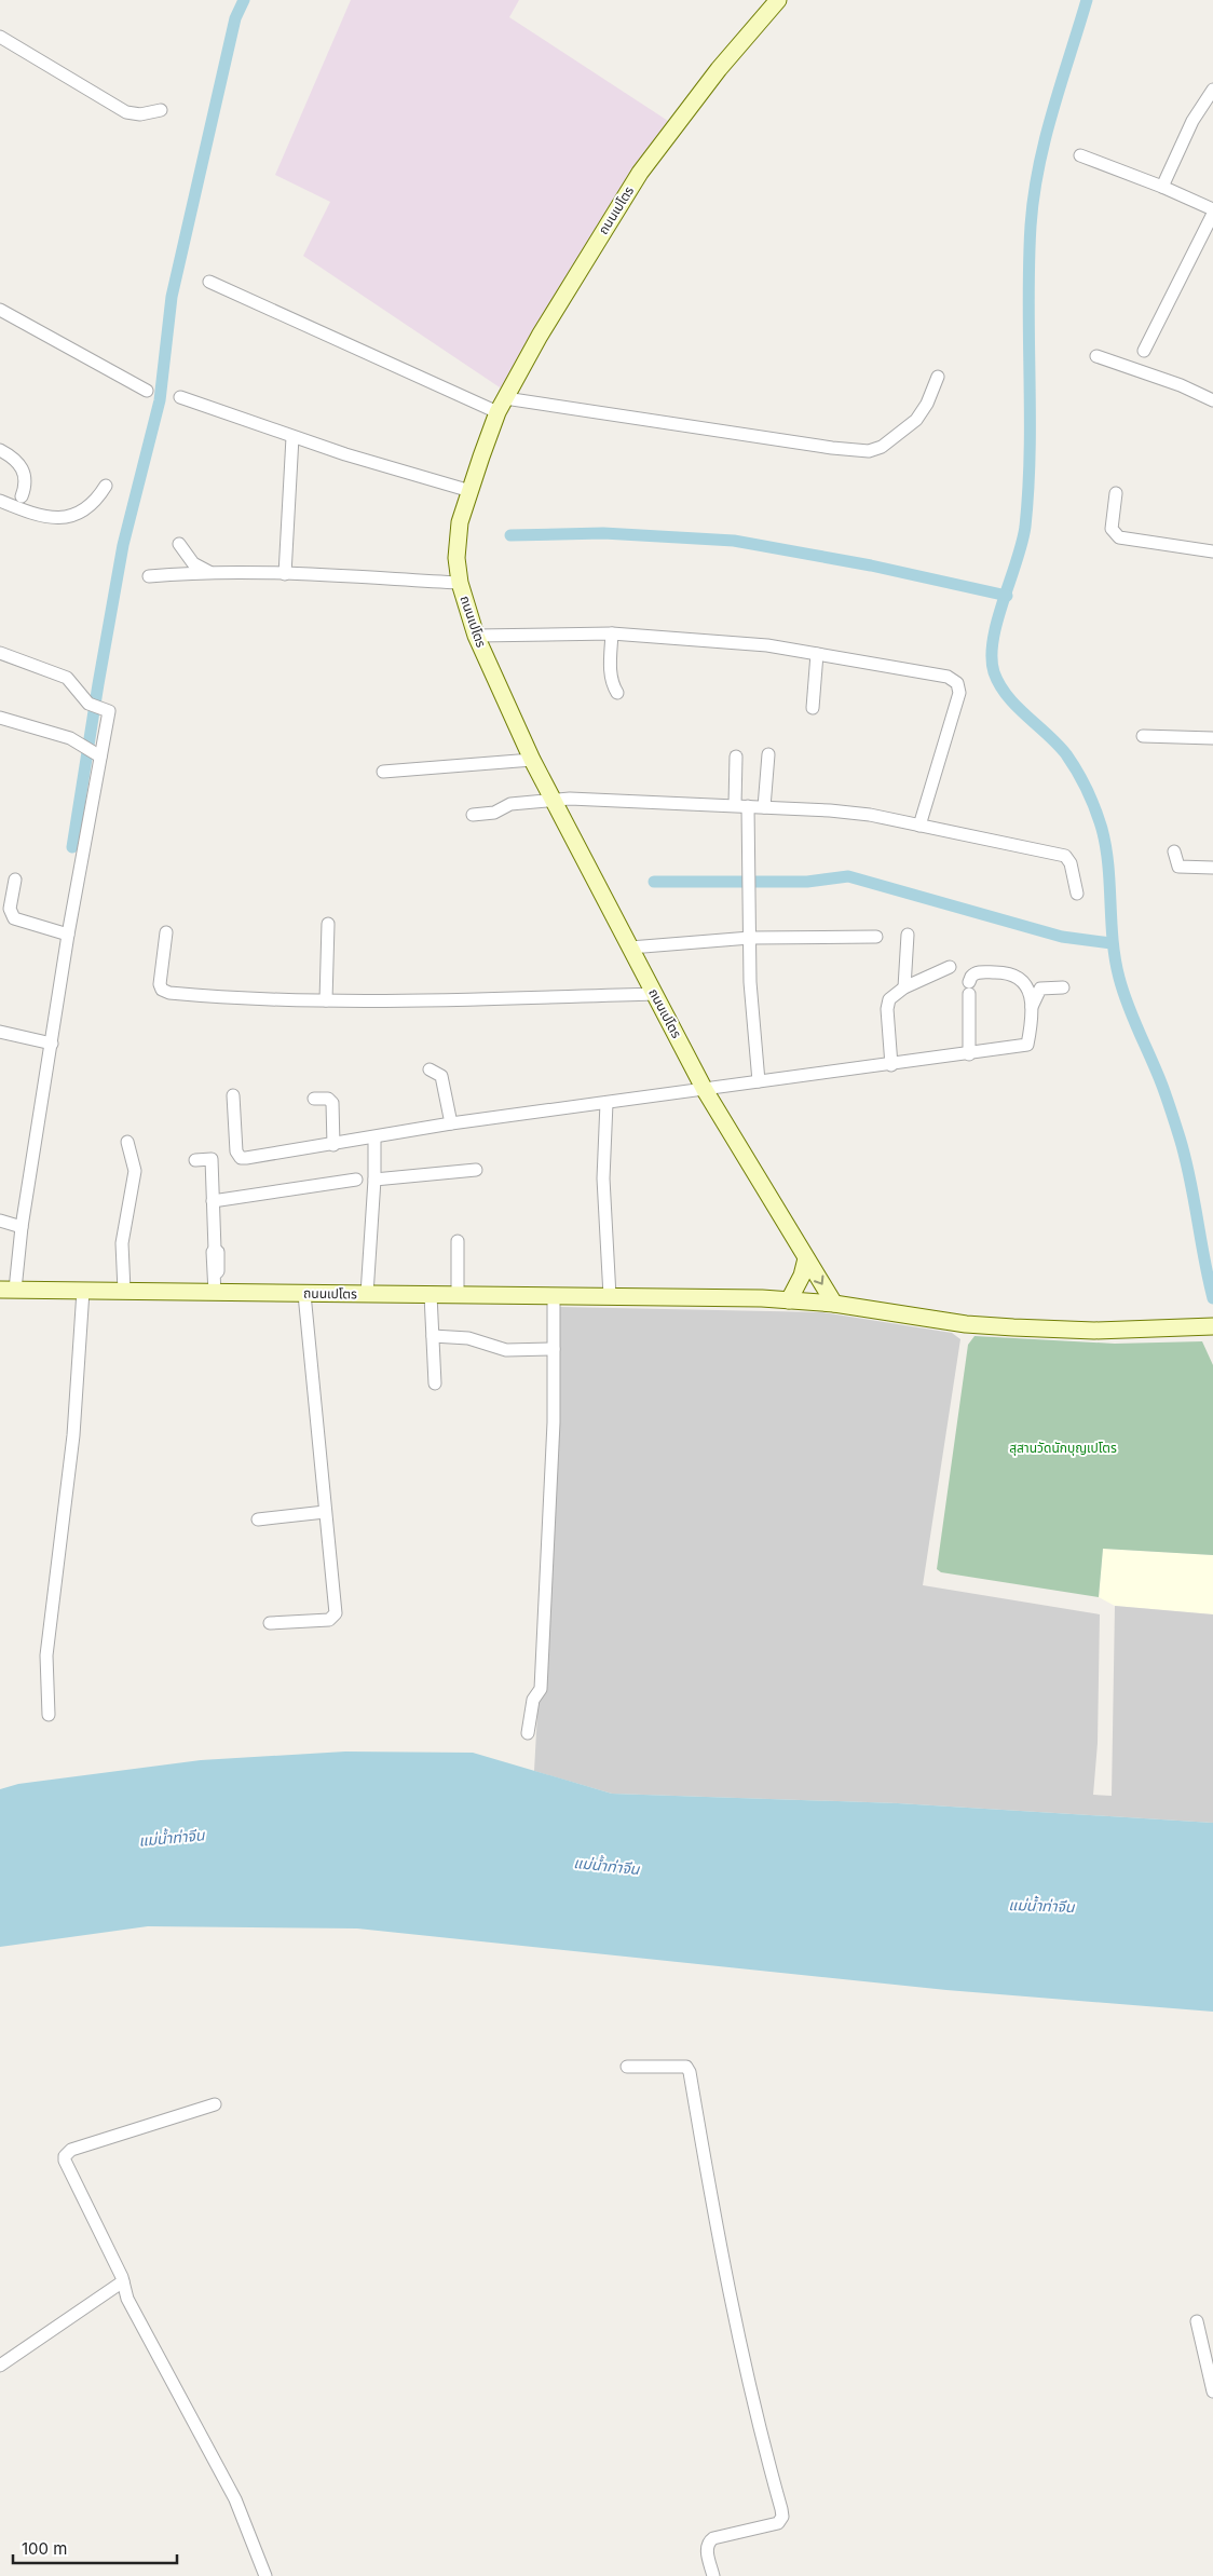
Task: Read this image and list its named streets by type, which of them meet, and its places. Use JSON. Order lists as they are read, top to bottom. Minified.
{"streets":{"street":["ถนนเปโตร"]},"water":["แม่น้ำท่าจีน"],"parks":["สุสานวัดนักบุญเปโตร"],"scale_bar":"100 m"}
